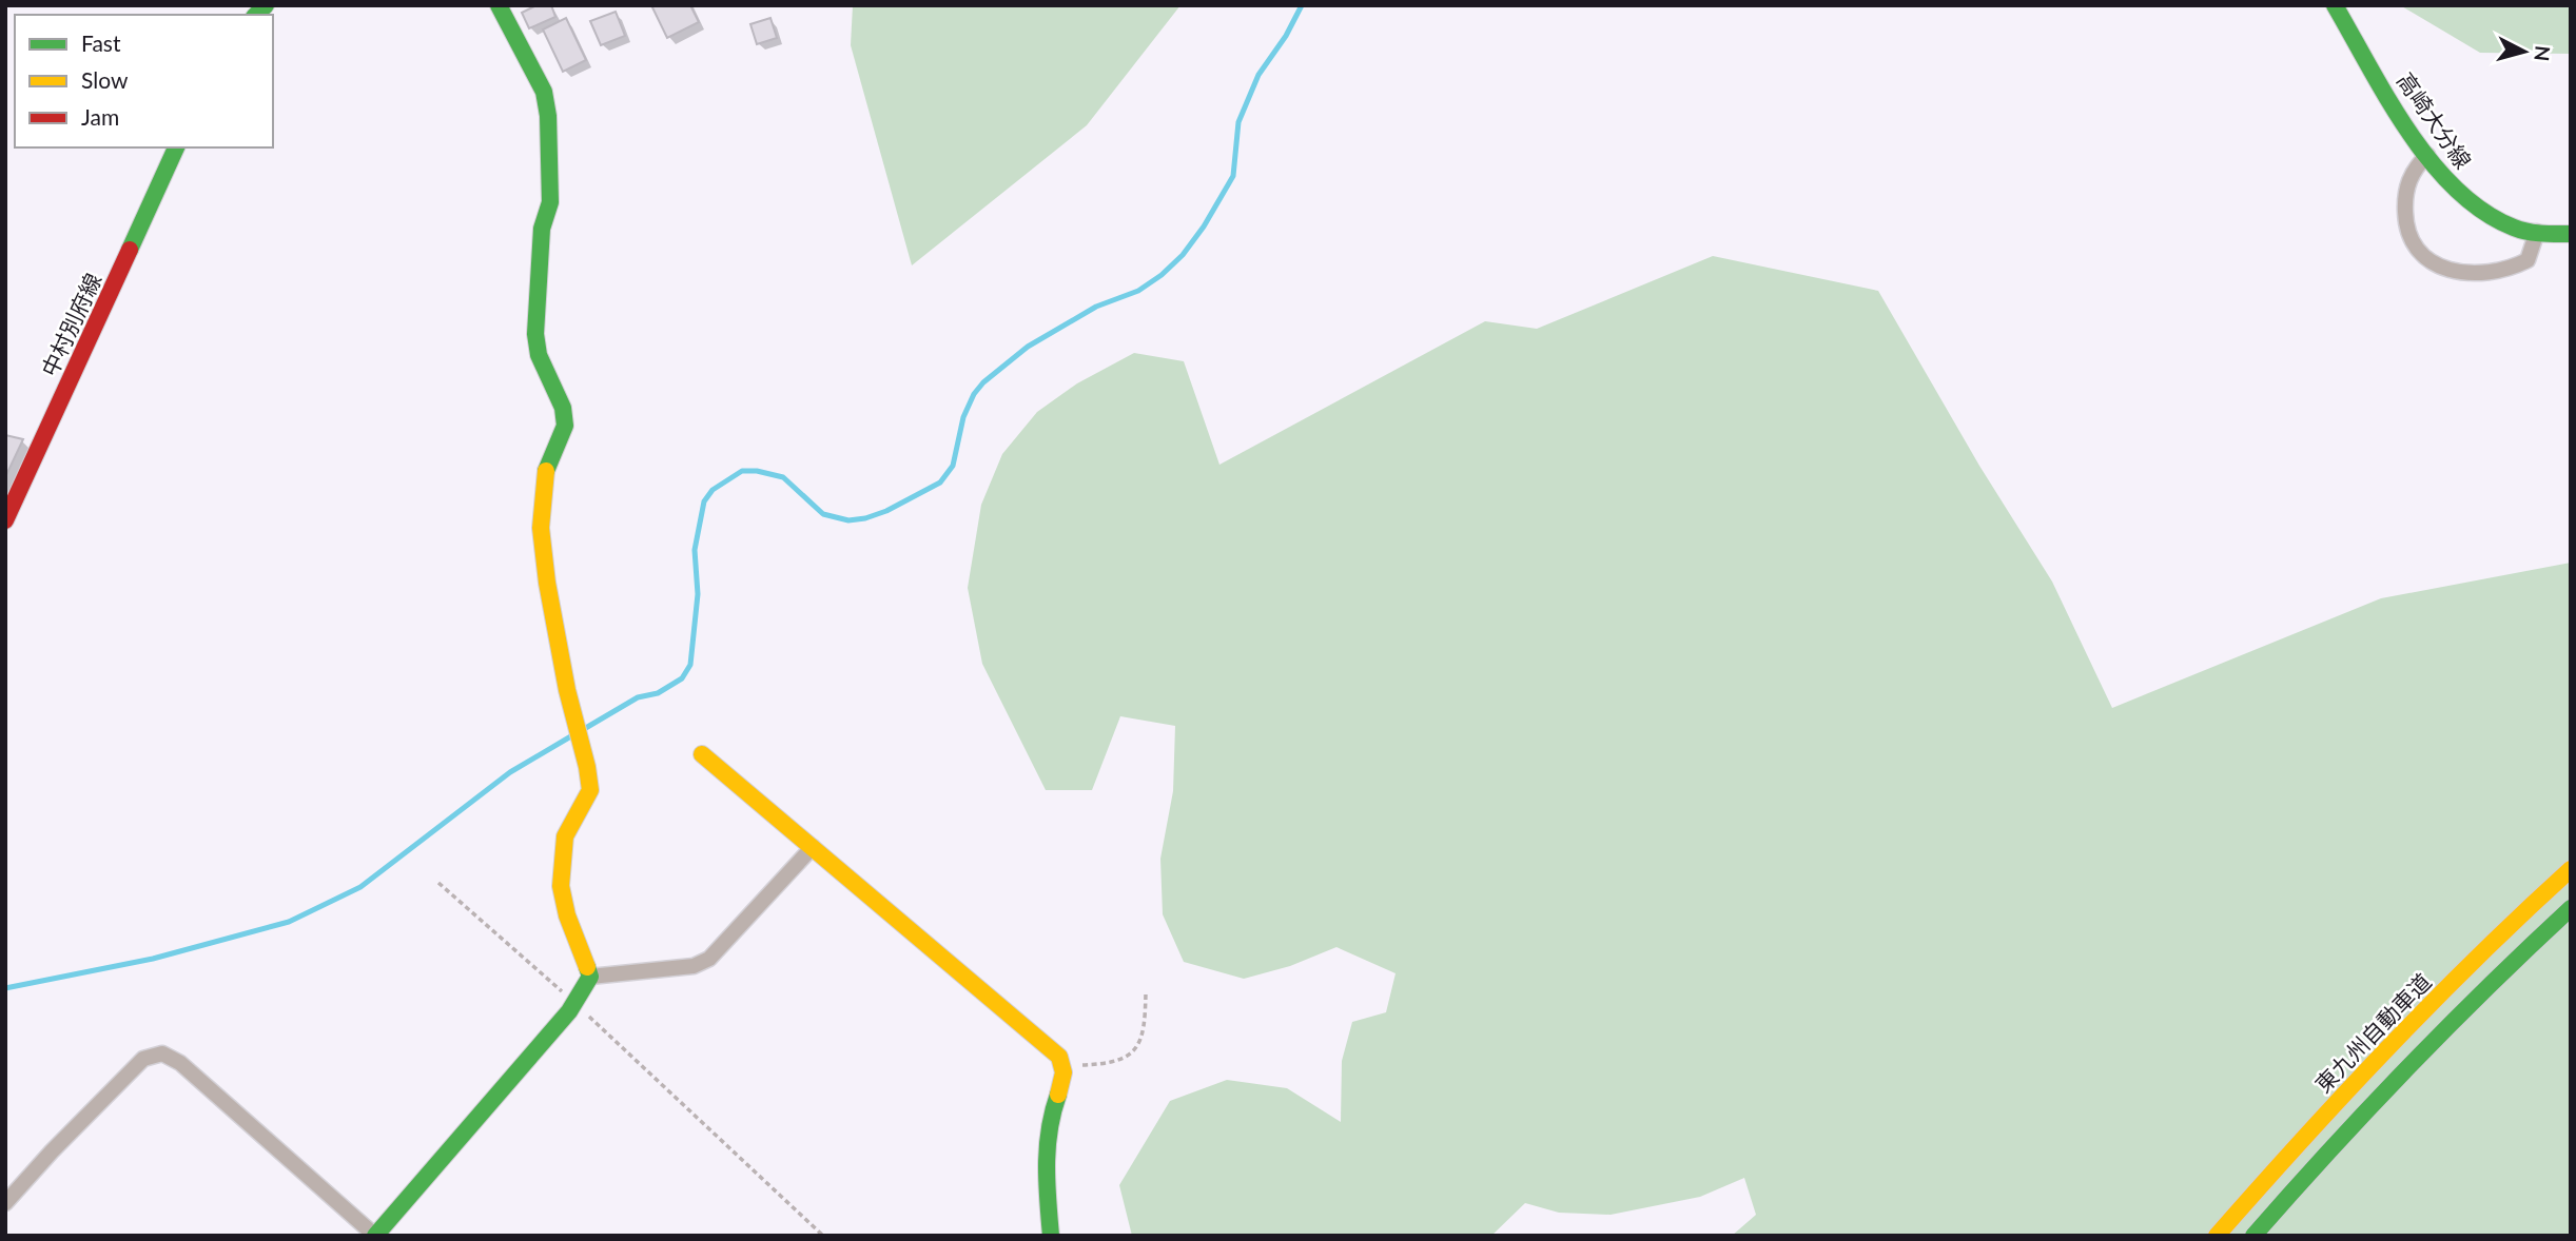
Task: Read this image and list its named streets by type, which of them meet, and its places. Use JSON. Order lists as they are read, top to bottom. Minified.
{"streets":{"main road":["高崎大分線","中村別府線","東九州自動車道"]},"legend":["Fast","Slow","Jam"],"north":"right"}
